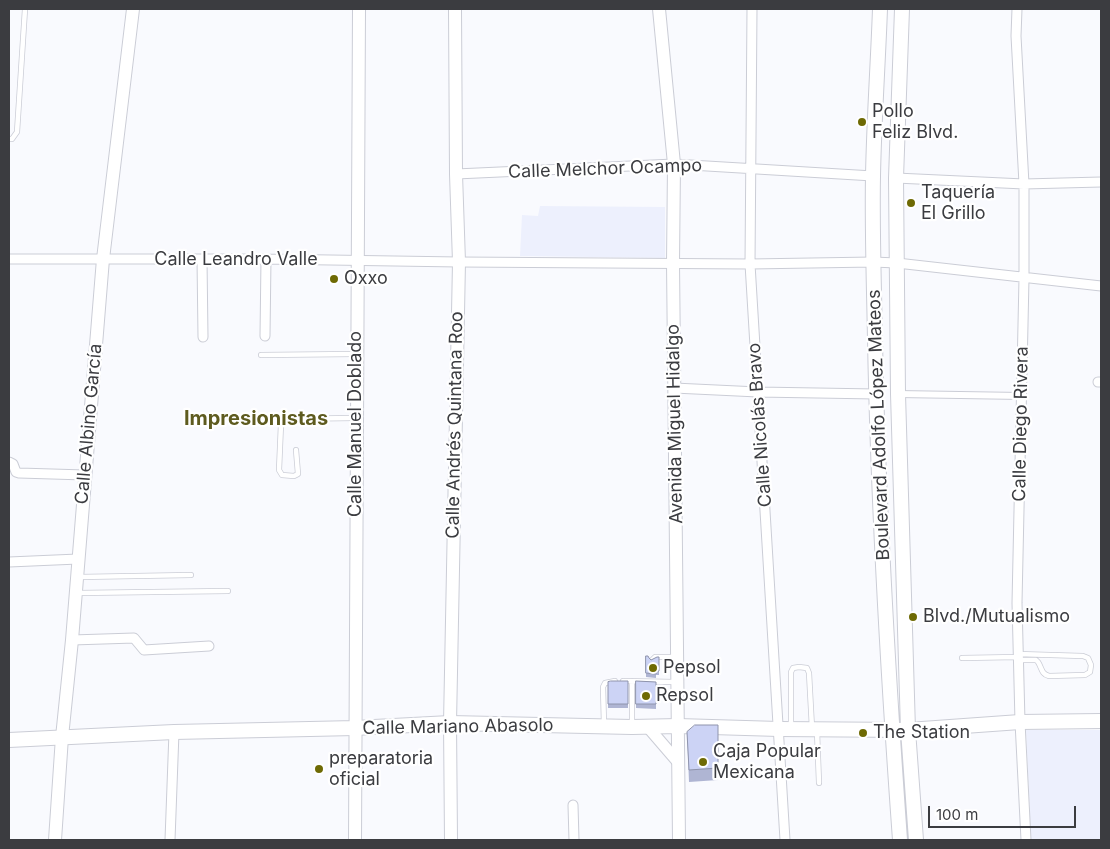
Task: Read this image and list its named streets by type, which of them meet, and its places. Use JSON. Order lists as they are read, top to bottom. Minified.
{"streets":{"main road":["Calle Albino García","Calle Manuel Doblado","Avenida Miguel Hidalgo","Calle Andrés Quintana Roo","Boulevard Adolfo López Mateos","Calle Mariano Abasolo"],"street":["Calle Melchor Ocampo","Calle Leandro Valle","Calle Diego Rivera","Calle Nicolás Bravo"]},"crossings":[["Calle Melchor Ocampo","Avenida Miguel Hidalgo"],["Calle Melchor Ocampo","Calle Andrés Quintana Roo"],["Calle Melchor Ocampo","Calle Nicolás Bravo"],["Calle Melchor Ocampo","Boulevard Adolfo López Mateos"],["Calle Leandro Valle","Calle Albino García"],["Calle Leandro Valle","Calle Manuel Doblado"],["Calle Leandro Valle","Avenida Miguel Hidalgo"],["Calle Leandro Valle","Calle Diego Rivera"],["Calle Leandro Valle","Calle Andrés Quintana Roo"],["Calle Leandro Valle","Calle Nicolás Bravo"],["Calle Leandro Valle","Boulevard Adolfo López Mateos"],["Calle Albino García","Calle Mariano Abasolo"],["Calle Manuel Doblado","Calle Mariano Abasolo"],["Avenida Miguel Hidalgo","Calle Mariano Abasolo"],["Calle Diego Rivera","Calle Mariano Abasolo"],["Calle Andrés Quintana Roo","Calle Mariano Abasolo"],["Calle Nicolás Bravo","Calle Mariano Abasolo"],["Boulevard Adolfo López Mateos","Calle Mariano Abasolo"]],"districts":["Impresionistas"],"places":["Pollo Feliz Blvd.","Taquería El Grillo","Oxxo","Blvd./Mutualismo","Pepsol","Repsol","The Station","Caja Popular Mexicana","preparatoria oficial"],"scale_bar":"100 m"}
